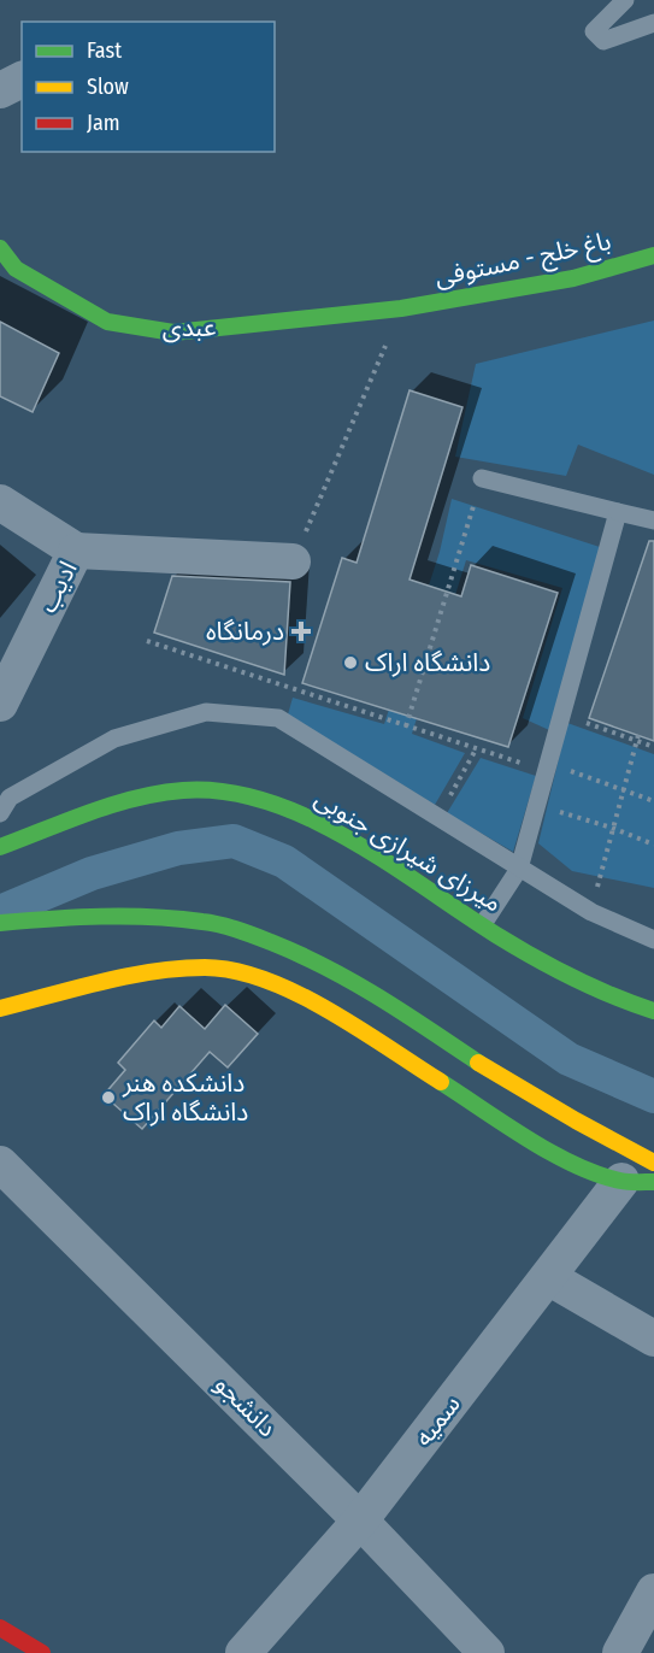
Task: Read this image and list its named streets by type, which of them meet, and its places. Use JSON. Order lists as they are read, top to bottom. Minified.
{"streets":{"main road":["باغ خلج - مستوفی","عبدی","میرزای شیرازی جنوبی"],"street":["ادیب","دانشجو","سمیه"]},"crossings":[["باغ خلج - مستوفی","عبدی"],["دانشجو","سمیه"]],"places":{"health":["درمانگاه"],"other":["دانشگاه اراک","دانشکده هنر دانشگاه اراک"]},"legend":["Fast","Slow","Jam"]}
